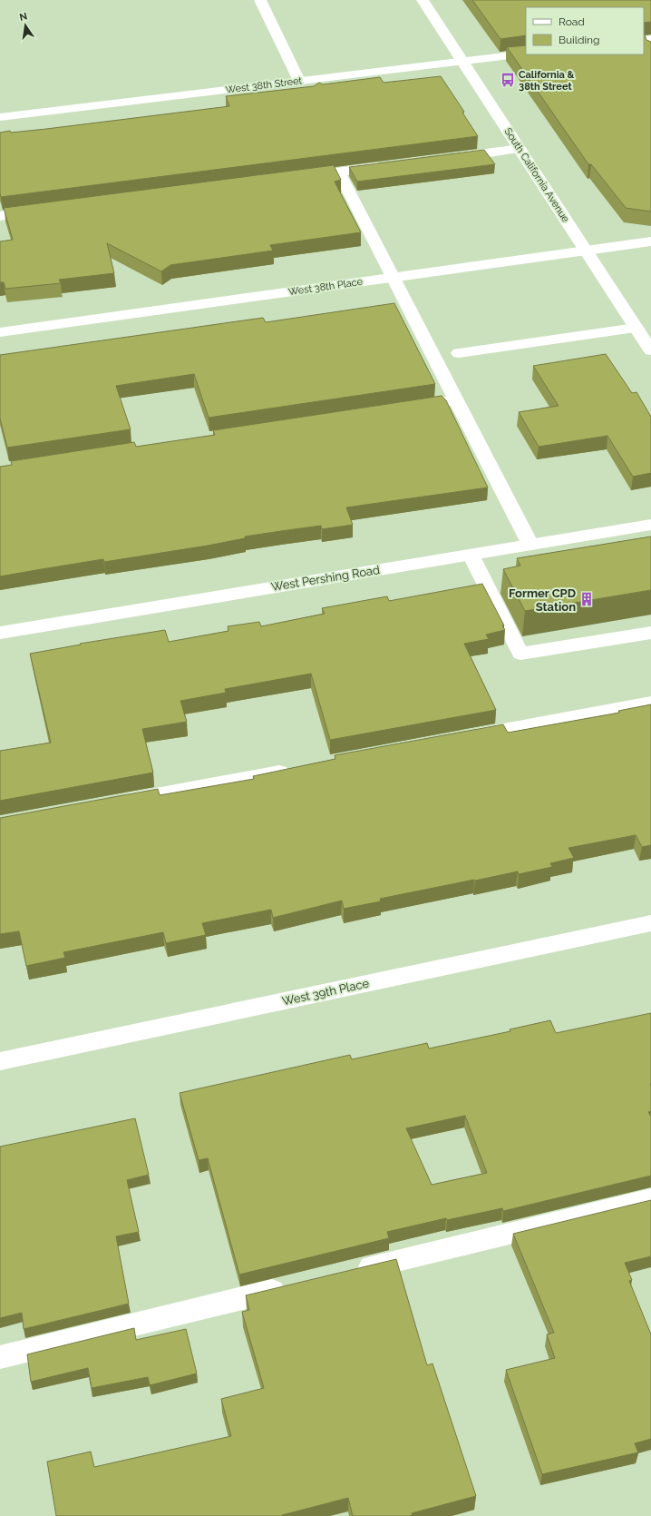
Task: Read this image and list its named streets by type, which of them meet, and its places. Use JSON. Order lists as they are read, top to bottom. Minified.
{"streets":{"street":["West 38th Street","South California Avenue","West 38th Place","West Pershing Road","West 39th Place"]},"crossings":[["West 38th Street","South California Avenue"],["South California Avenue","West 38th Place"]],"places":{"bus stop":["California & 38th Street"],"building":["Former CPD Station"]},"legend":["Road","Building"],"north":"top"}
